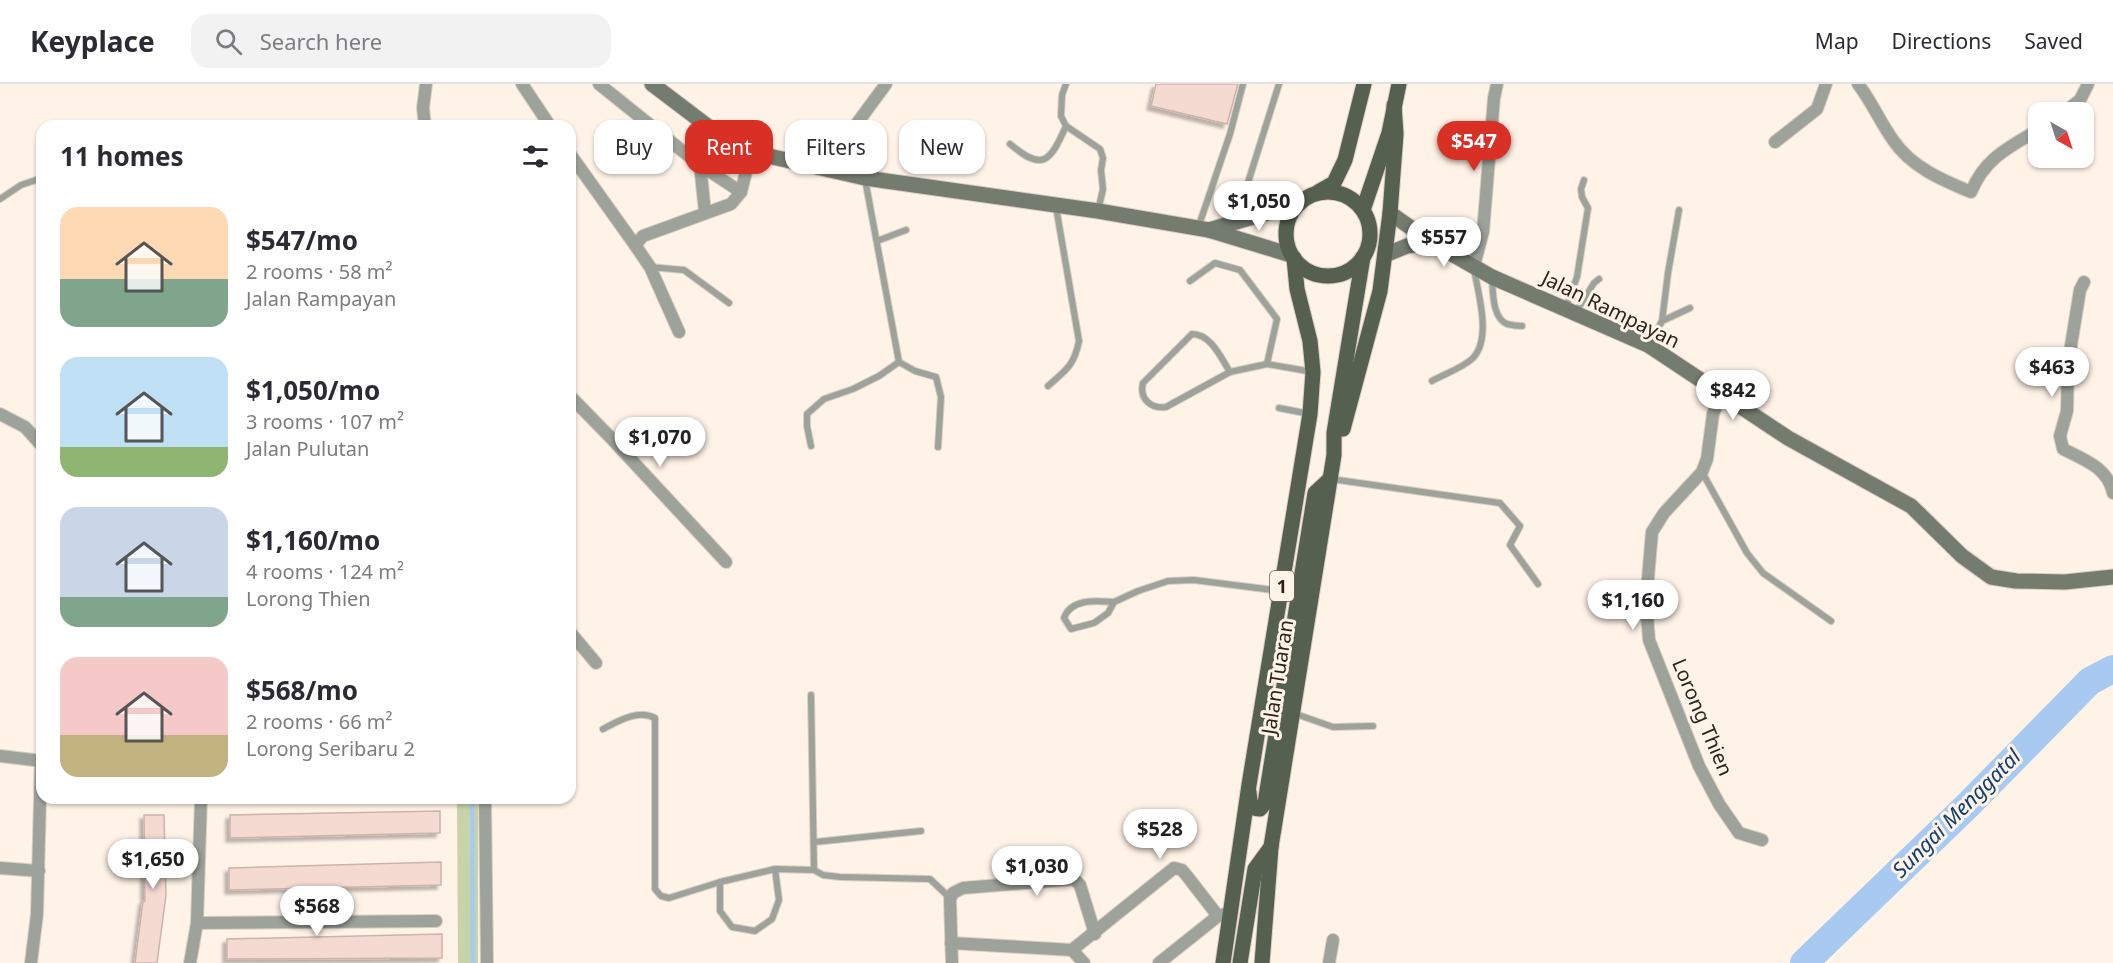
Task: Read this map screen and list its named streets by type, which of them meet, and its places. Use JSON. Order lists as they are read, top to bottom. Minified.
{"streets":{"main road":["1","Jalan Tuaran"],"street":["Jalan Rampayan","Lorong Thien"]},"crossings":[["Jalan Rampayan","Lorong Thien"],["1","Jalan Tuaran"]],"water":["Sungai Menggatal"],"north":"bottom right","page":{"header":"Keyplace","search":"Search here","nav":["Map","Directions","Saved"],"chip":["Buy","Rent","Filters","New"],"heading":"11 homes","price":["$547","$1,050","$557","$463","$842","$1,070","$1,160","$528","$1,650","$1,030","$568"],"list":[{"name":"$547/mo","note":"2 rooms · 58 m² · Jalan Rampayan"},{"name":"$1,050/mo","note":"3 rooms · 107 m² · Jalan Pulutan"},{"name":"$1,160/mo","note":"4 rooms · 124 m² · Lorong Thien"},{"name":"$568/mo","note":"2 rooms · 66 m² · Lorong Seribaru 2"}]}}
